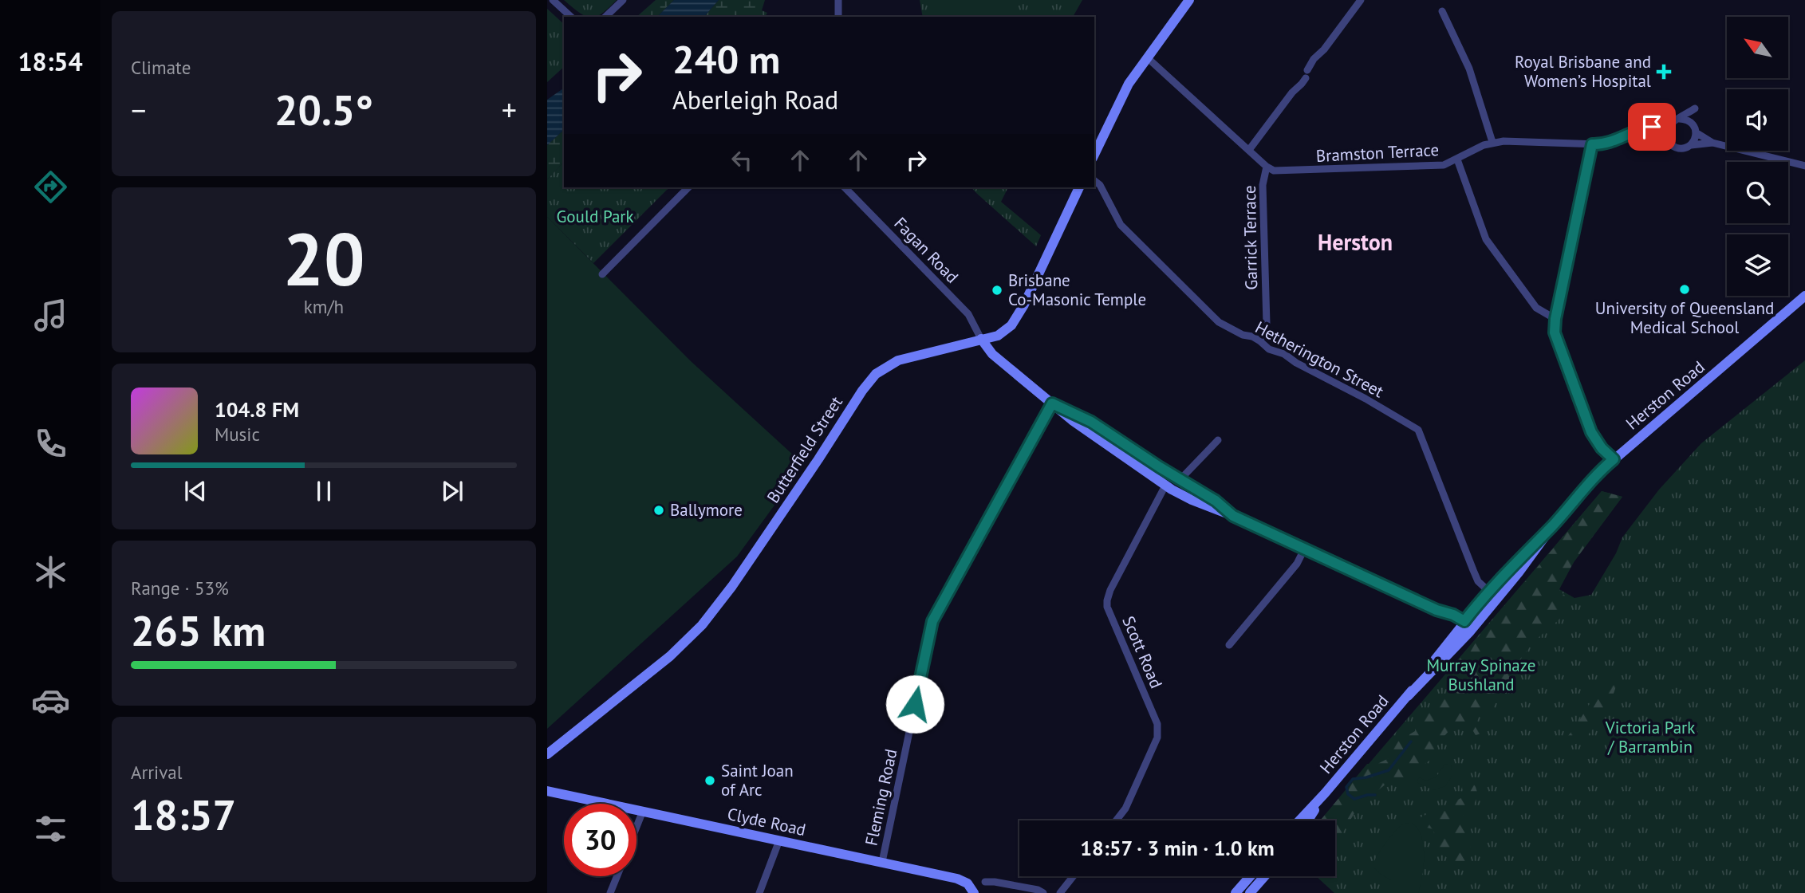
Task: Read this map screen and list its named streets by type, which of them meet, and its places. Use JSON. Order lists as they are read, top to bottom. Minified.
{"streets":{"street":["Bramston Terrace","Garrick Terrace","Fagan Road","Hetherington Street","Herston Road","Butterfield Street","Scott Road","Fleming Road","Clyde Road"]},"crossings":[["Bramston Terrace","Garrick Terrace"],["Garrick Terrace","Hetherington Street"],["Fagan Road","Butterfield Street"],["Hetherington Street","Herston Road"],["Fleming Road","Clyde Road"]],"districts":["Herston"],"parks":["Gould Park","Murray Spinaze Bushland","Victoria Park / Barrambin"],"places":{"health":["Royal Brisbane and Women’s Hospital"],"other":["University of Queensland Medical School","Brisbane Co-Masonic Temple","Ballymore","Saint Joan of Arc"]},"north":"top left","page":{"tabs":"18:54","tile":["Climate",["20","km/h"],["Range · 53%","265 km"],["Arrival","18:57"]],"turn":["240 m","Aberleigh Road"],"heat":["−","20.5°","+"],"song":["104.8 FM","Music"],"limit":"30","trip":"18:57 · 3 min · 1.0 km"}}
